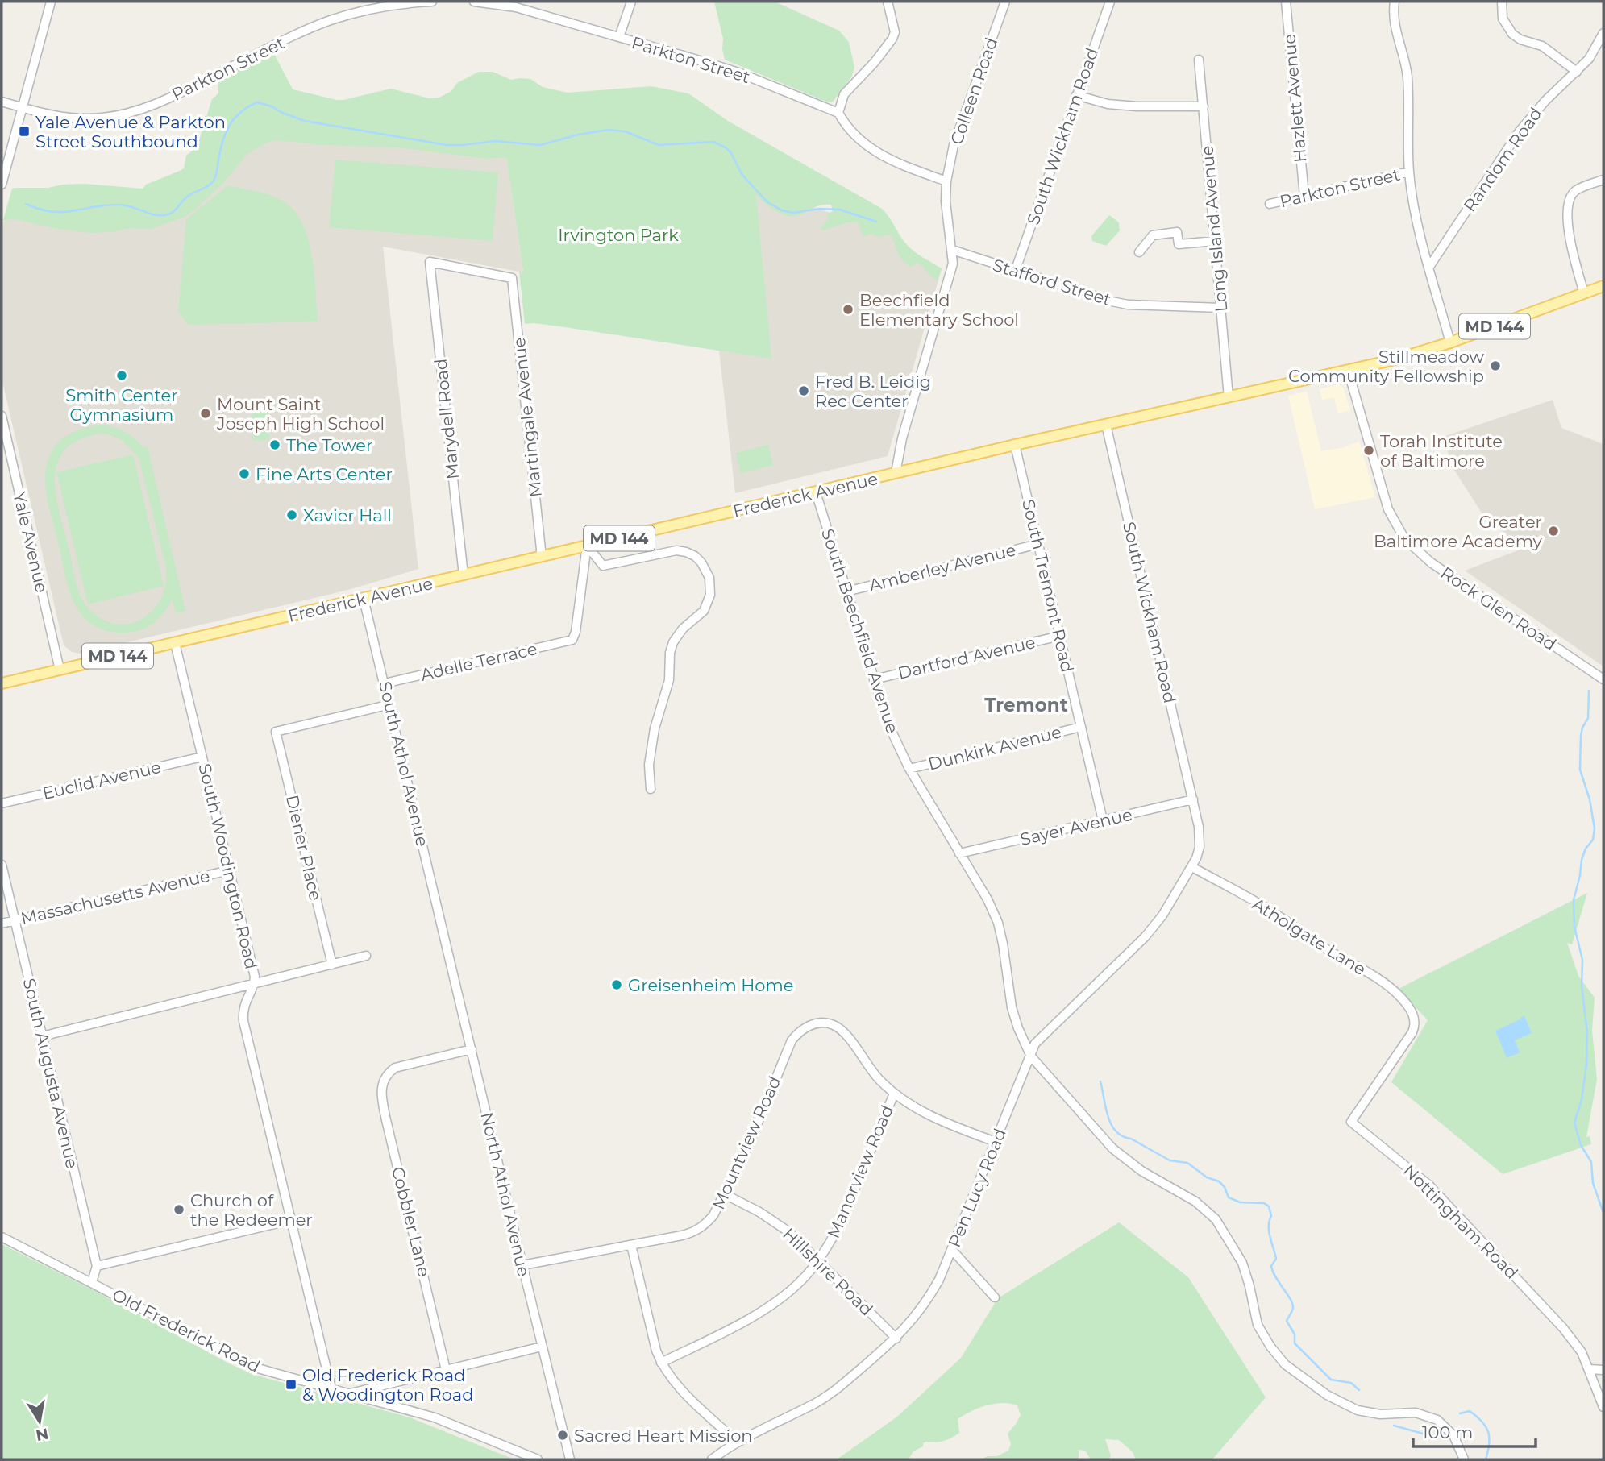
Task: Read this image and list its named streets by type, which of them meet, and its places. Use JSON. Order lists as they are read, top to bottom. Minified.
{"streets":{"main road":["MD 144","Frederick Avenue"],"street":["Parkton Street","Colleen Road","Hazlett Avenue","South Wickham Road","Random Road","Long Island Avenue","Stafford Street","Martingale Avenue","Marydell Road","Yale Avenue","Amberley Avenue","South Tremont Road","Rock Glen Road","South Beechfield Avenue","Dartford Avenue","Adelle Terrace","Dunkirk Avenue","South Athol Avenue","Euclid Avenue","Sayer Avenue","Diener Place","South Woodington Road","Massachusetts Avenue","Atholgate Lane","South Augusta Avenue","Mountview Road","Manorview Road","Pen Lucy Road","North Athol Avenue","Cobbler Lane","Nottingham Road","Hillshire Road","Old Frederick Road"]},"crossings":[["Parkton Street","Hazlett Avenue"],["South Wickham Road","Stafford Street"],["South Wickham Road","Frederick Avenue"],["South Wickham Road","Sayer Avenue"],["South Wickham Road","Atholgate Lane"],["South Wickham Road","Pen Lucy Road"],["Long Island Avenue","Stafford Street"],["Long Island Avenue","Frederick Avenue"],["Martingale Avenue","Marydell Road"],["Martingale Avenue","Frederick Avenue"],["Marydell Road","Frederick Avenue"],["Frederick Avenue","Yale Avenue"],["Frederick Avenue","South Tremont Road"],["Frederick Avenue","Rock Glen Road"],["Frederick Avenue","South Beechfield Avenue"],["Frederick Avenue","Adelle Terrace"],["Frederick Avenue","South Athol Avenue"],["Frederick Avenue","South Woodington Road"],["Amberley Avenue","South Tremont Road"],["Amberley Avenue","South Beechfield Avenue"],["South Tremont Road","Dartford Avenue"],["South Tremont Road","Dunkirk Avenue"],["South Tremont Road","Sayer Avenue"],["South Beechfield Avenue","Dartford Avenue"],["South Beechfield Avenue","Dunkirk Avenue"],["South Beechfield Avenue","Sayer Avenue"],["South Beechfield Avenue","Pen Lucy Road"],["Adelle Terrace","South Athol Avenue"],["South Athol Avenue","Diener Place"],["South Athol Avenue","North Athol Avenue"],["Euclid Avenue","South Woodington Road"],["South Woodington Road","Massachusetts Avenue"],["South Woodington Road","Old Frederick Road"],["Massachusetts Avenue","South Augusta Avenue"],["Atholgate Lane","Pen Lucy Road"],["Atholgate Lane","Nottingham Road"],["Mountview Road","Manorview Road"],["Mountview Road","North Athol Avenue"],["Mountview Road","Hillshire Road"],["Manorview Road","Hillshire Road"],["Pen Lucy Road","Hillshire Road"],["North Athol Avenue","Cobbler Lane"]],"districts":["Tremont"],"parks":["Irvington Park"],"places":{"transit":["Yale Avenue & Parkton Street Southbound","Old Frederick Road & Woodington Road"],"other":["Beechfield Elementary School","Stillmeadow Community Fellowship","Smith Center Gymnasium","Fred B. Leidig Rec Center","Mount Saint Joseph High School","The Tower","Torah Institute of Baltimore","Fine Arts Center","Xavier Hall","Greater Baltimore Academy","Greisenheim Home","Church of the Redeemer","Sacred Heart Mission"]},"scale_bar":"100 m","north":"bottom"}
